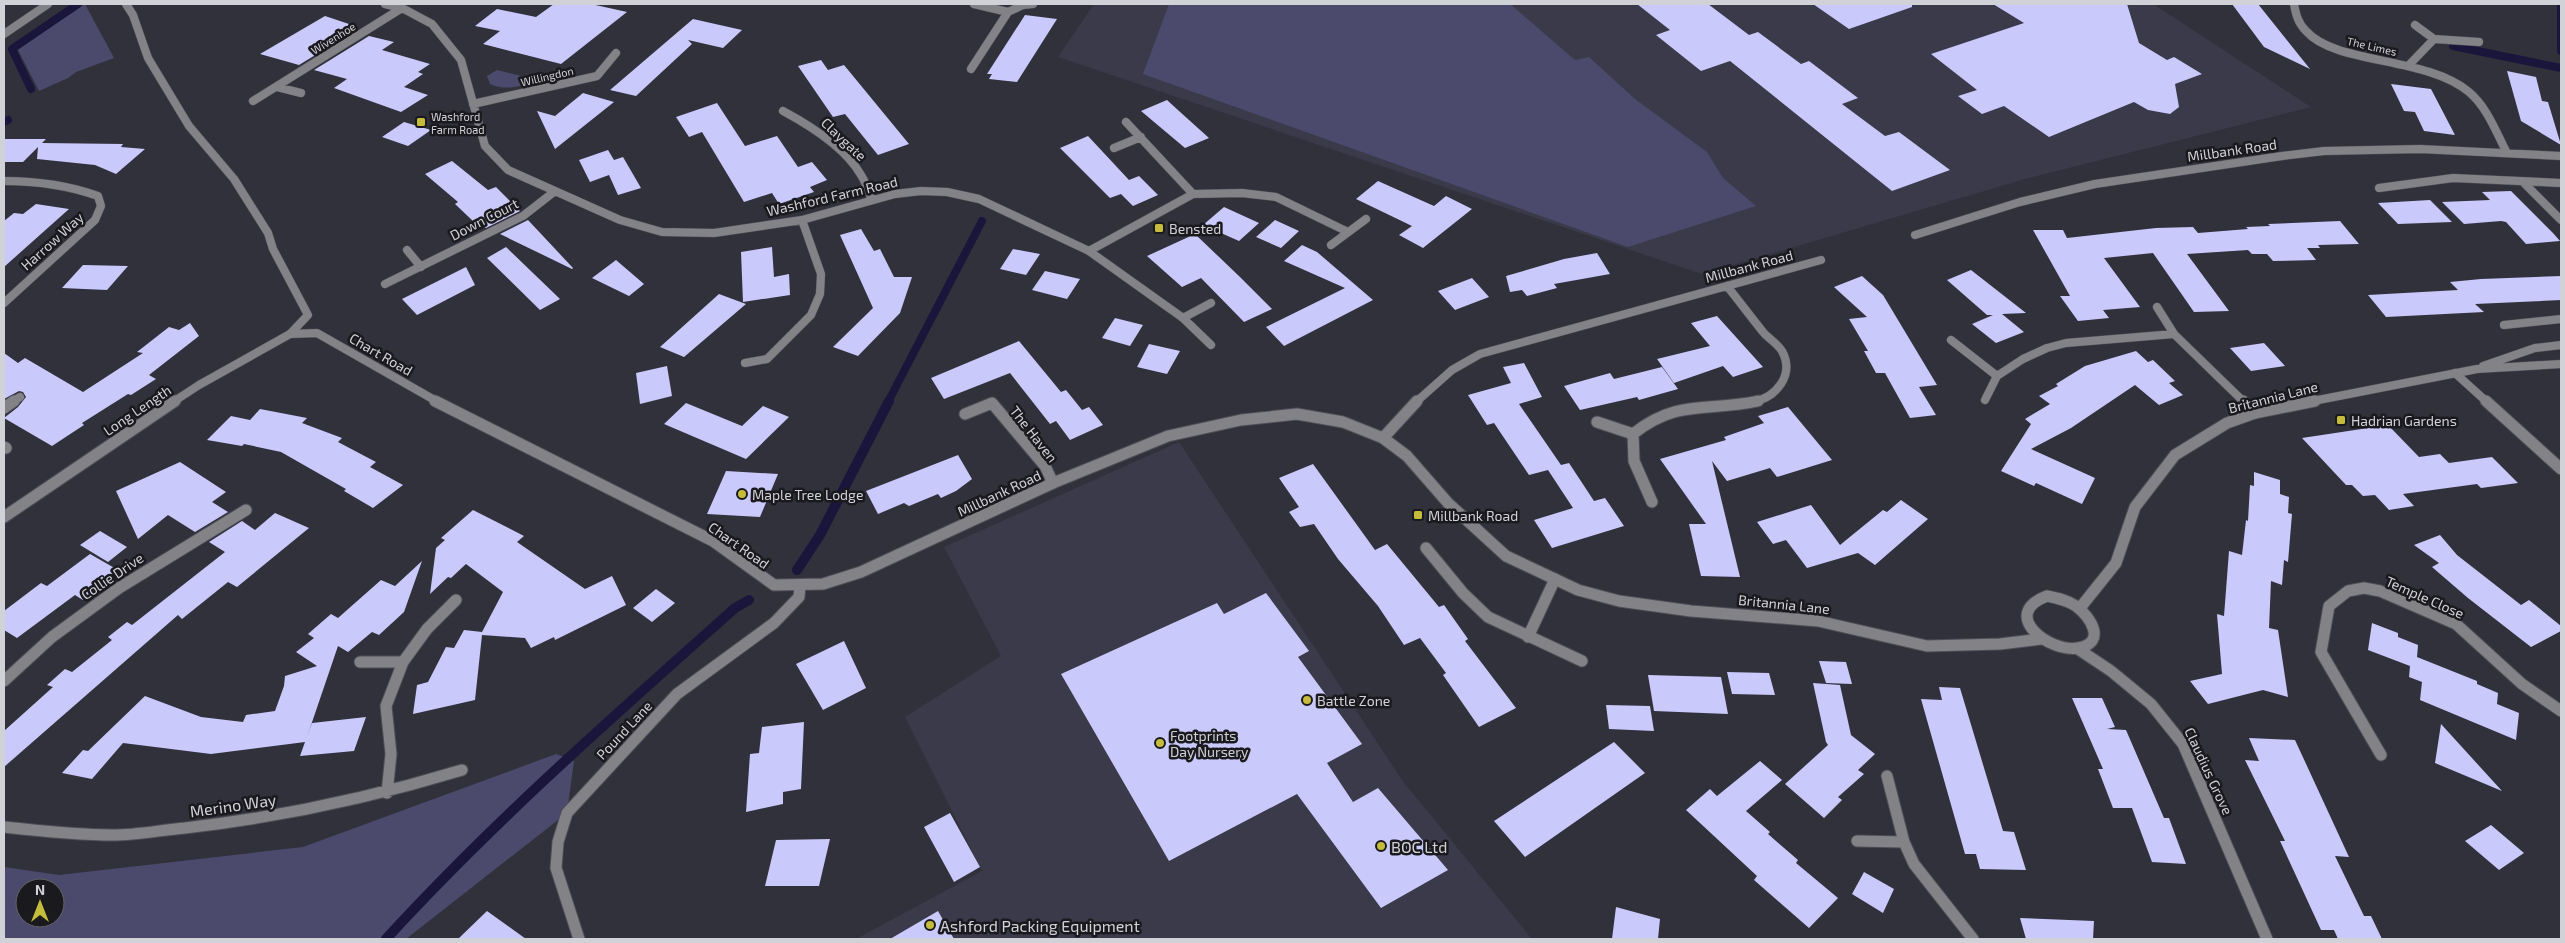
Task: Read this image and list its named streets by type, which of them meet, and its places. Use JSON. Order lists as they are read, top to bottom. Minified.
{"streets":{"street":["Wivenhoe","The Limes","Willingdon","Claygate","Millbank Road","Washford Farm Road","Down Court","Harrow Way","Chart Road","Britannia Lane","Long Length","The Haven","Collie Drive","Temple Close","Pound Lane","Claudius Grove","Merino Way"]},"crossings":[["Wivenhoe","Washford Farm Road"],["The Limes","Millbank Road"],["Willingdon","Washford Farm Road"],["Claygate","Washford Farm Road"],["Millbank Road","Chart Road"],["Millbank Road","Britannia Lane"],["Millbank Road","The Haven"],["Millbank Road","Pound Lane"],["Washford Farm Road","Down Court"],["Chart Road","Long Length"],["Chart Road","Pound Lane"],["Britannia Lane","Claudius Grove"]],"places":{"transit":["Washford Farm Road","Bensted","Hadrian Gardens","Millbank Road"],"other":["Maple Tree Lodge","Battle Zone","Footprints Day Nursery","BOC Ltd","Ashford Packing Equipment"]},"north":"top"}
